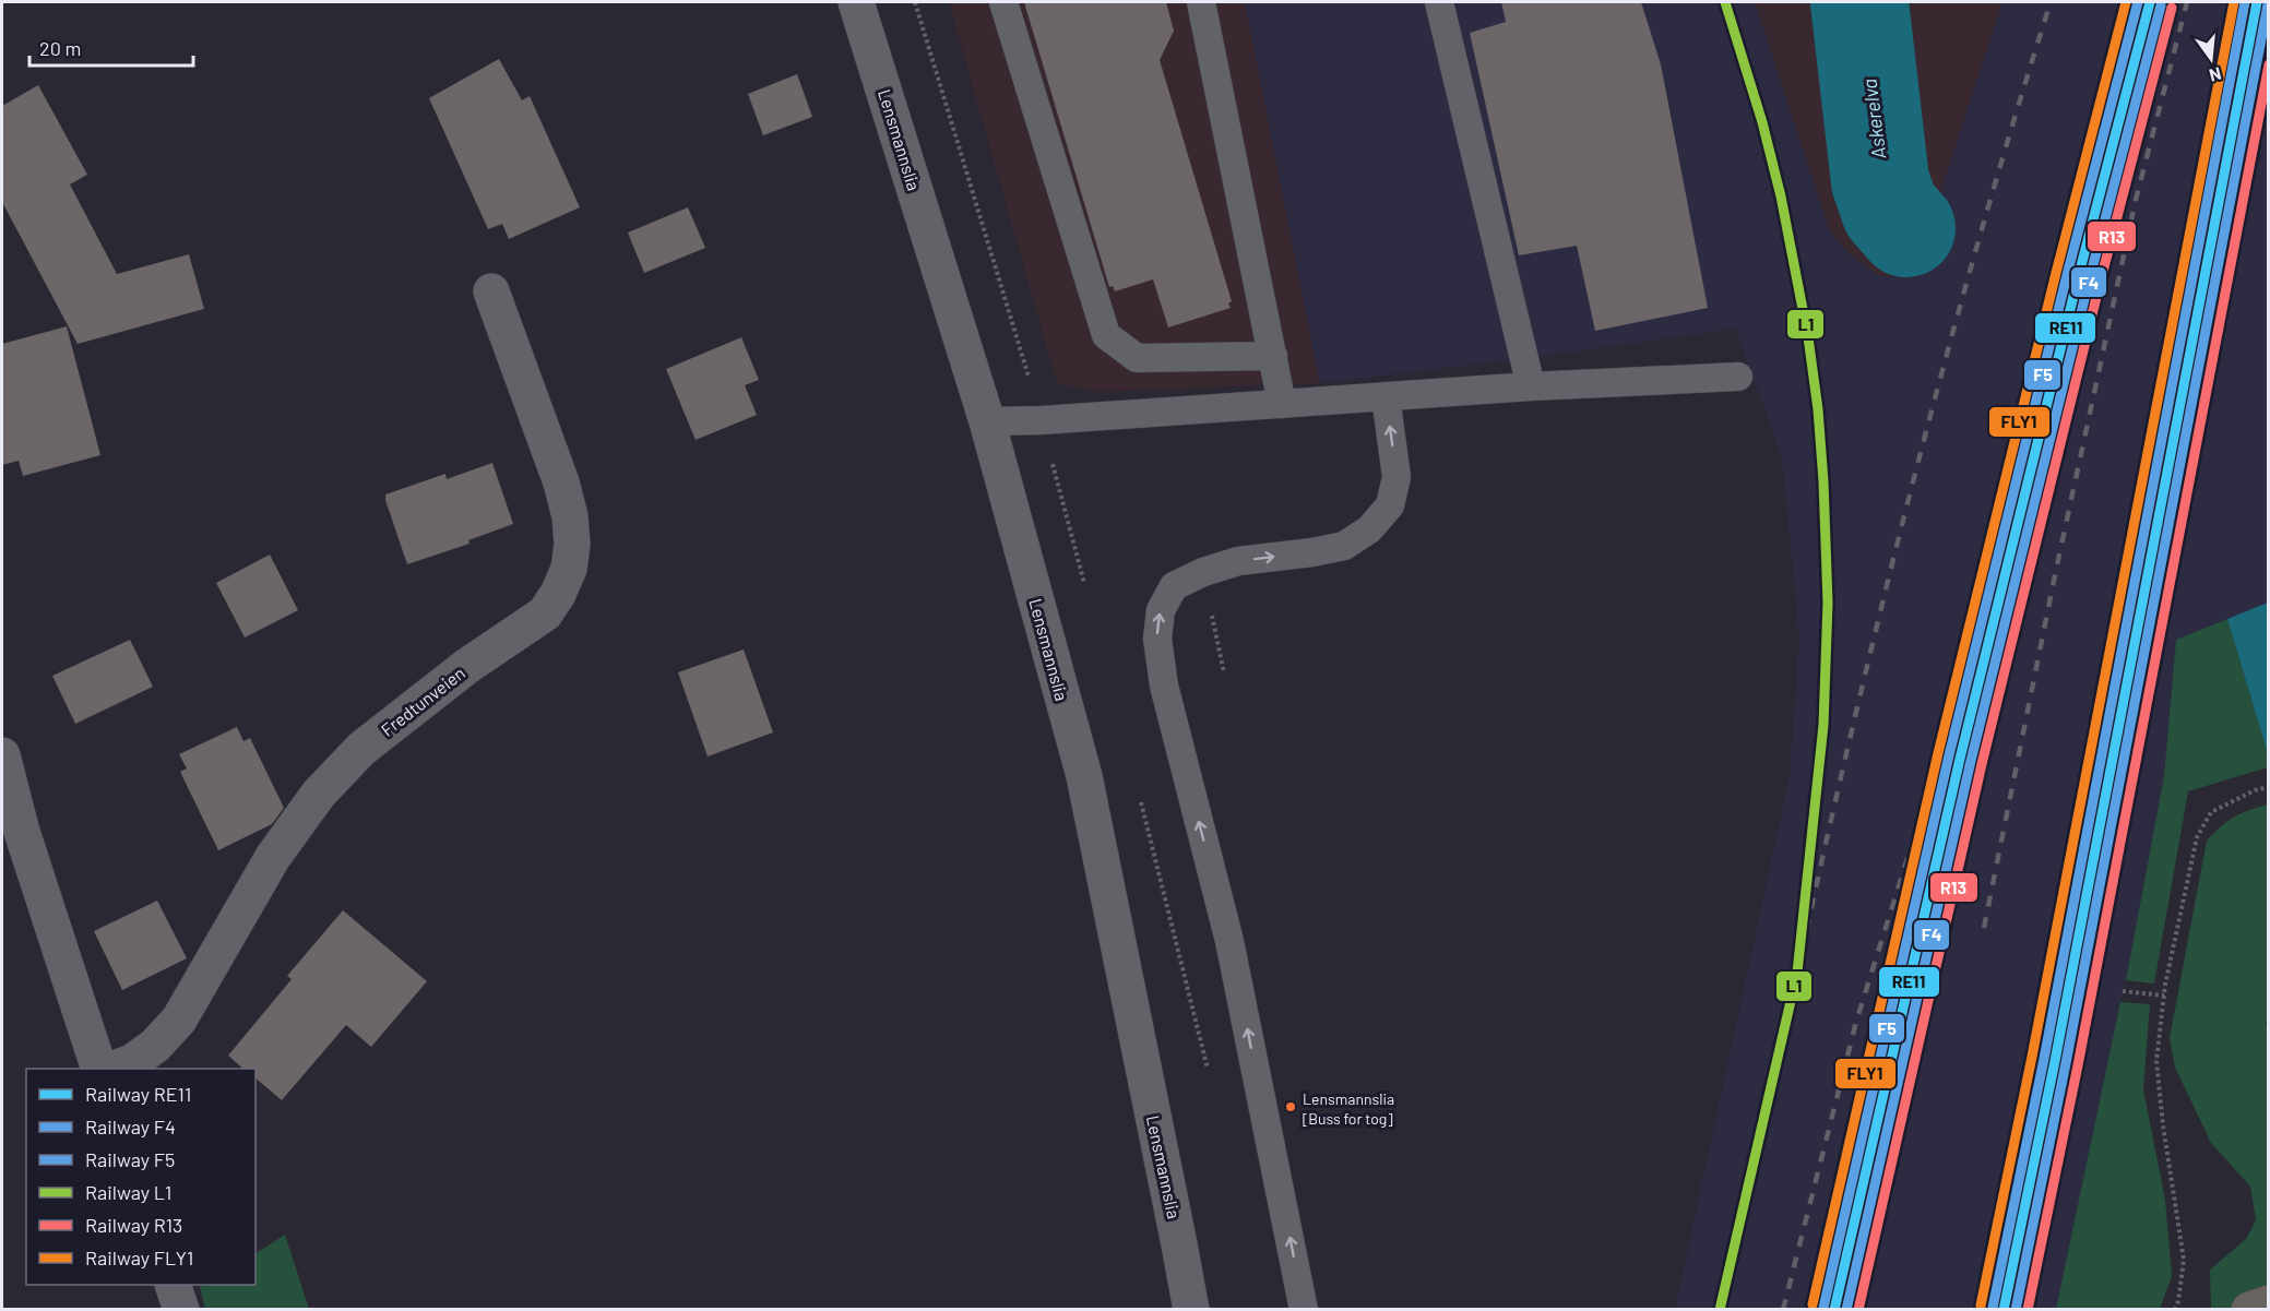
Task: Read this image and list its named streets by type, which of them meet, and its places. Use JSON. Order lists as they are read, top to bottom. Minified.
{"streets":{"street":["Lensmannslia","Fredtunveien"]},"water":["Askerelva"],"places":["Lensmannslia [Buss for tog]"],"lines":["rail line RE11","rail line F5","rail line L1","rail line FLY1","rail line F4","rail line R13"],"legend":["Railway RE11","Railway F4","Railway F5","Railway L1","Railway R13","Railway FLY1"],"scale_bar":"20 m","north":"bottom"}
